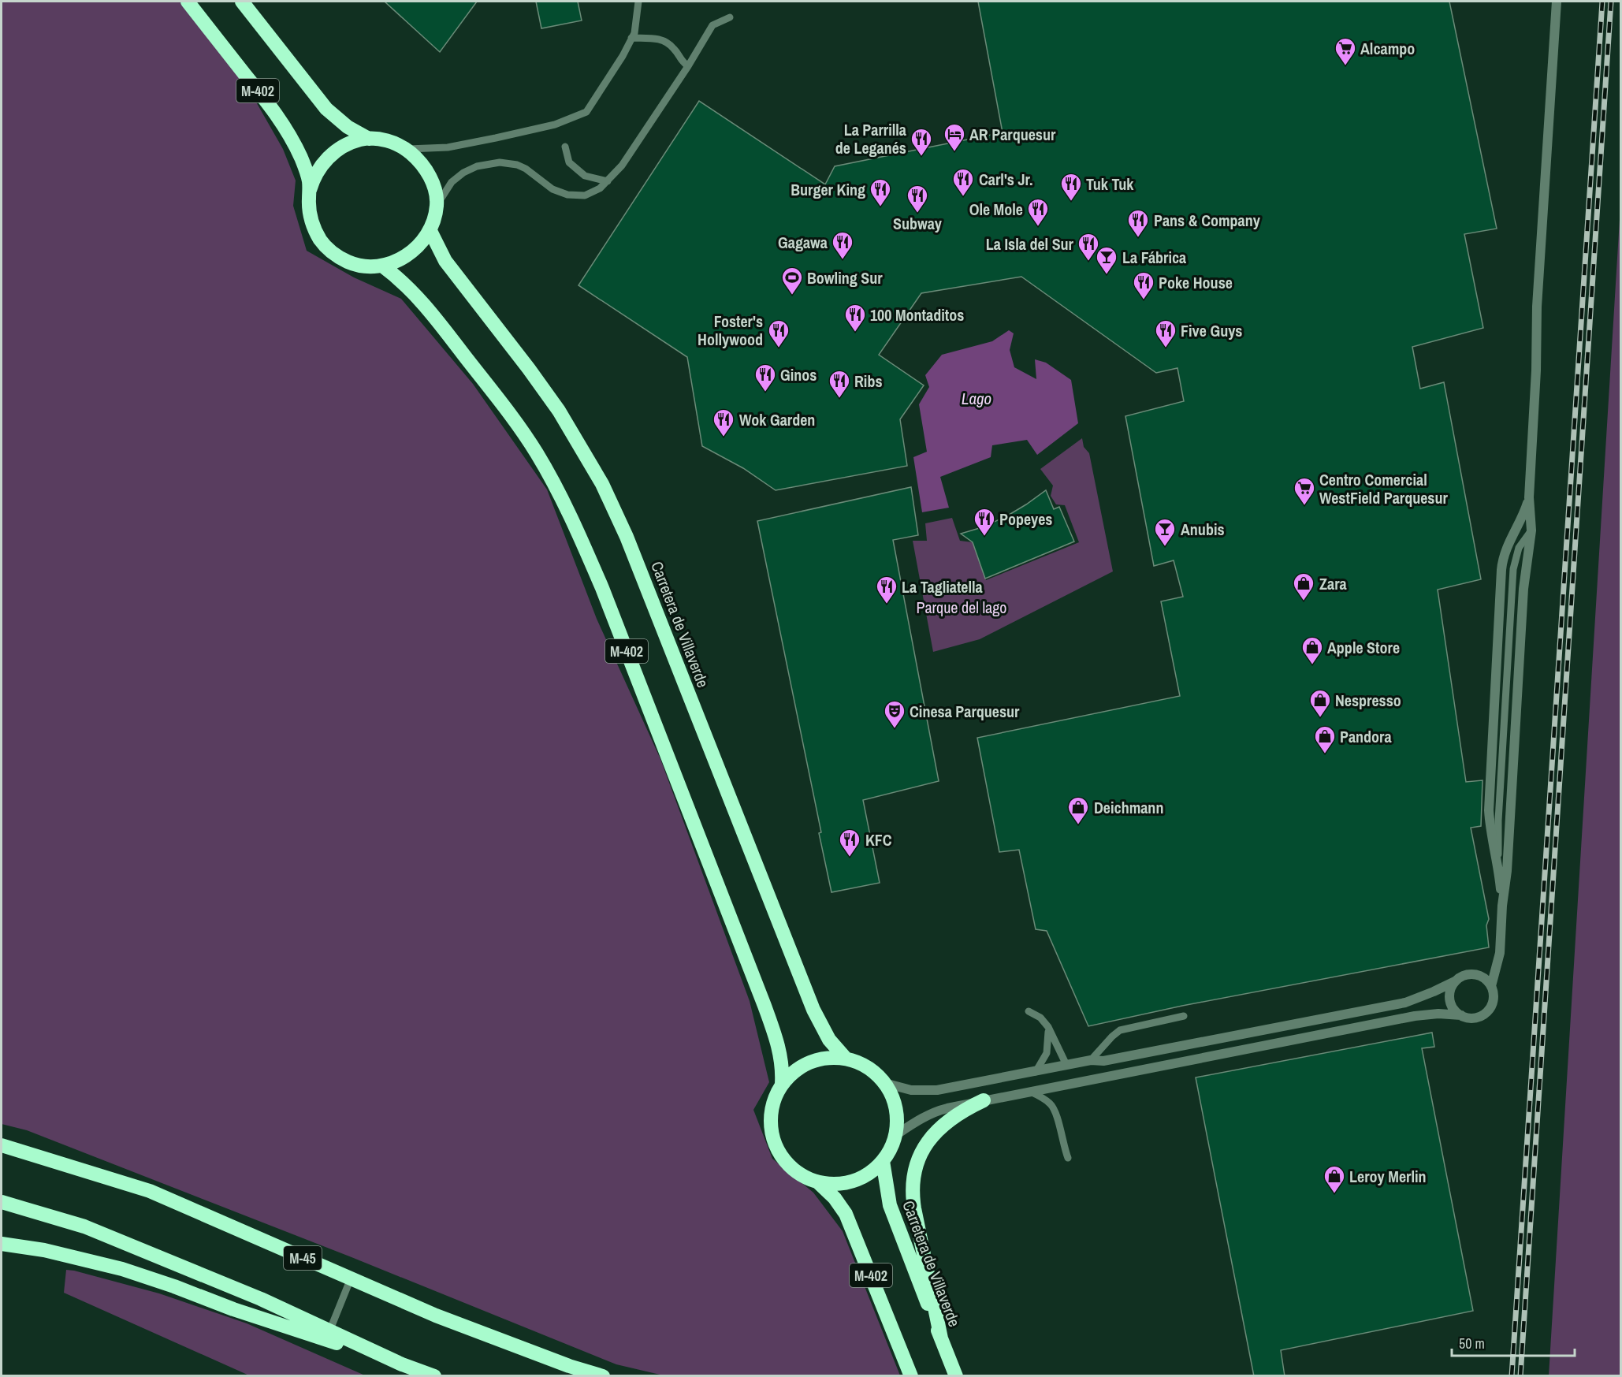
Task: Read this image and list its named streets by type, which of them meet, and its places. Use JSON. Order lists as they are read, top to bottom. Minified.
{"streets":{"highway":["M-402","Carretera de Villaverde","M-45"]},"crossings":[["M-402","Carretera de Villaverde"]],"water":["Lago"],"parks":["Parque del lago"],"places":{"supermarket":["Alcampo","Centro Comercial WestField Parquesur"],"hotel":["AR Parquesur"],"restaurant":["La Parrilla de Leganés","Carl's Jr.","Tuk Tuk","Burger King","Subway","Ole Mole","Pans & Company","Gagawa","La Isla del Sur","Poke House","100 Montaditos","Foster's Hollywood","Five Guys","Ginos","Ribs","Wok Garden","Popeyes","La Tagliatella","KFC"],"bar":["La Fábrica","Anubis"],"sports":["Bowling Sur"],"shop":["Zara","Apple Store","Nespresso","Pandora","Deichmann","Leroy Merlin"],"theatre":["Cinesa Parquesur"]},"scale_bar":"50 m"}
